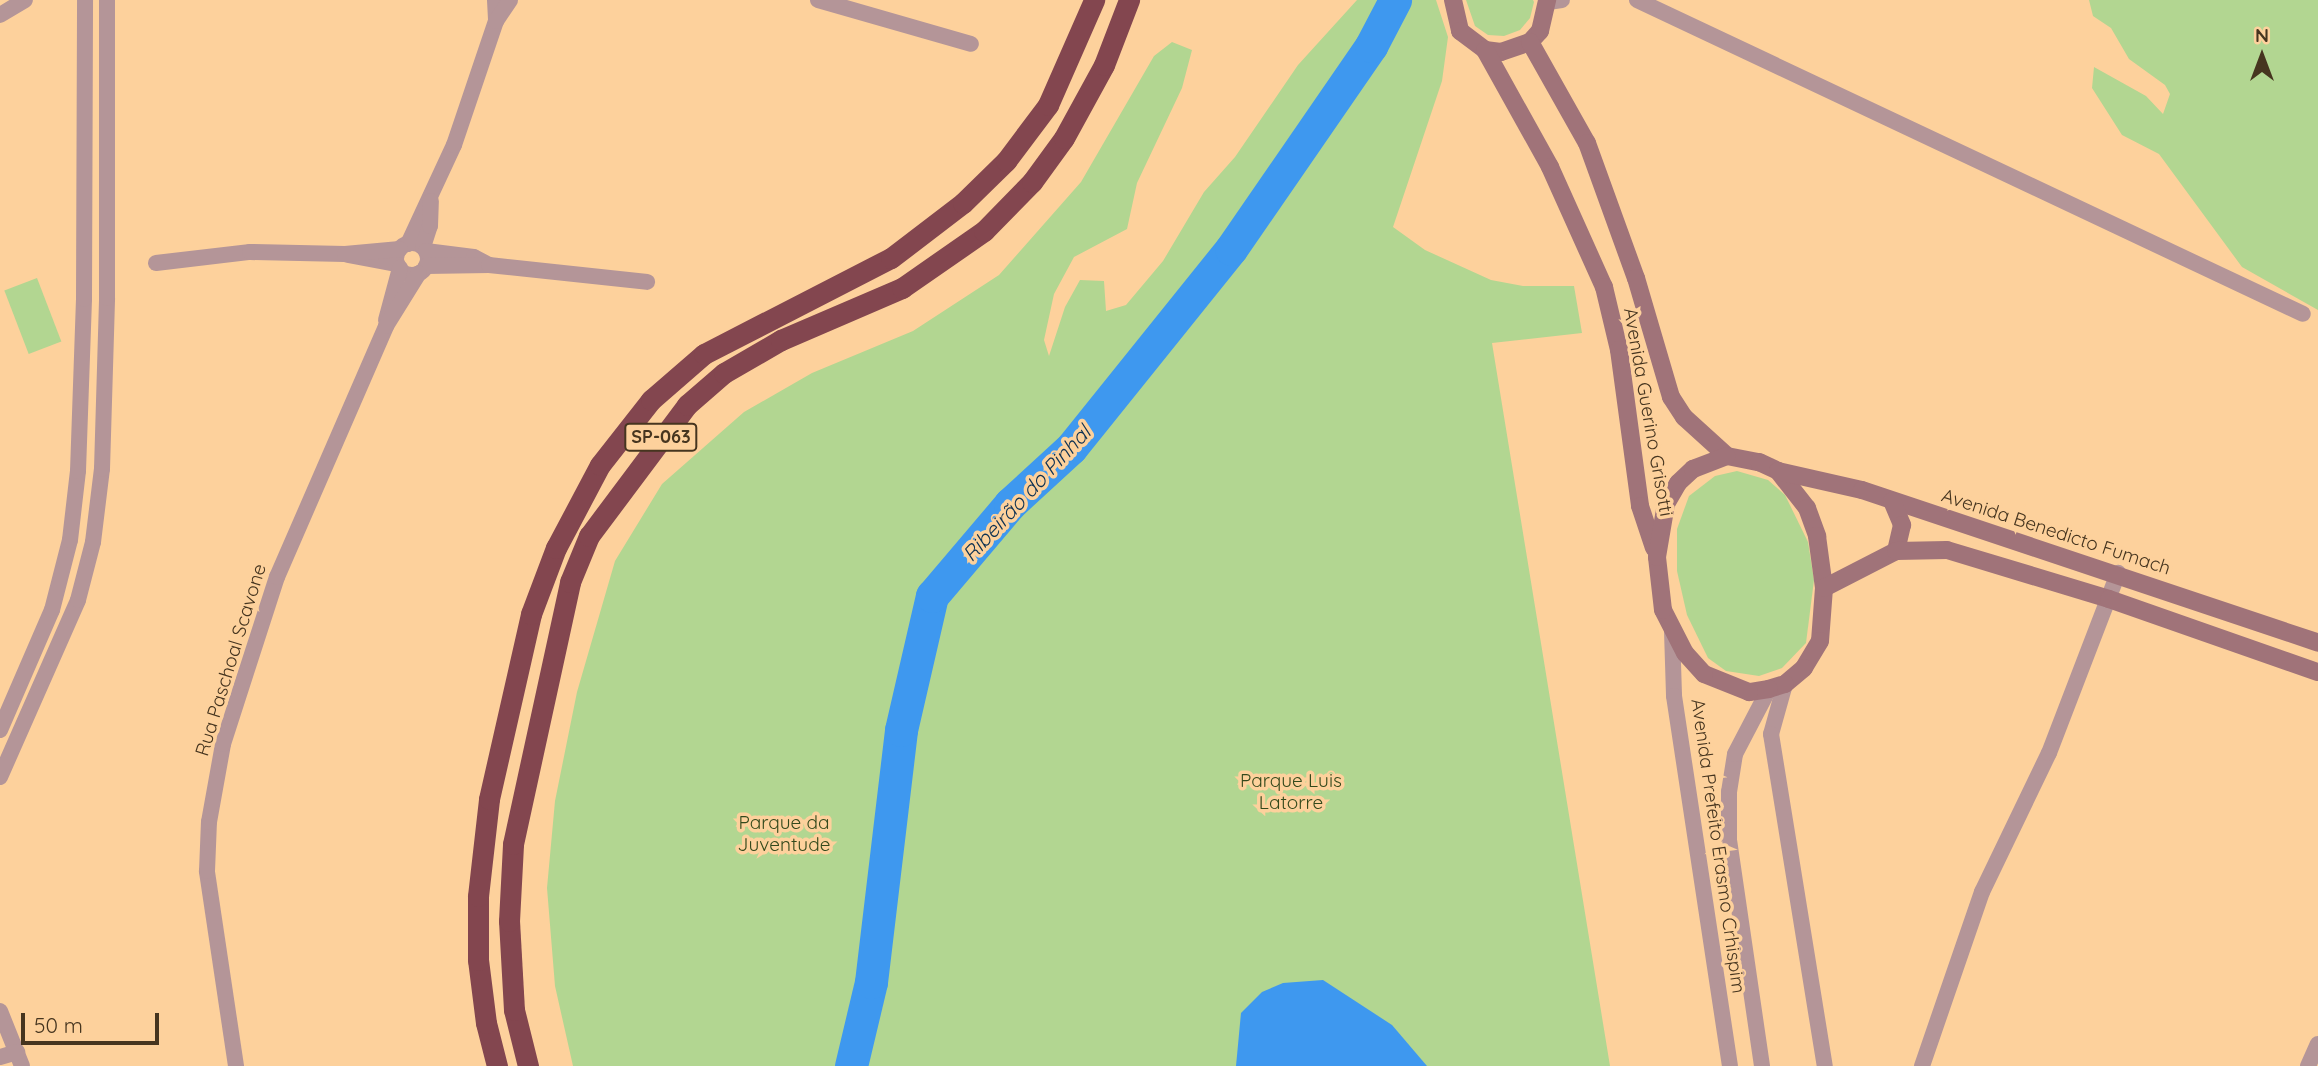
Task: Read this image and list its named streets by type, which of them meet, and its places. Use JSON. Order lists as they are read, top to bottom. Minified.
{"streets":{"highway":["SP-063"],"main road":["Avenida Guerino Grisotti","Avenida Benedicto Fumach"],"street":["Rua Paschoal Scavone","Avenida Prefeito Erasmo Crhispim"]},"crossings":[["Avenida Guerino Grisotti","Avenida Benedicto Fumach"],["Avenida Guerino Grisotti","Avenida Prefeito Erasmo Crhispim"],["Avenida Benedicto Fumach","Avenida Prefeito Erasmo Crhispim"]],"water":["Ribeirão do Pinhal"],"parks":["Parque Luis Latorre","Parque da Juventude"],"scale_bar":"50 m","north":"top"}
